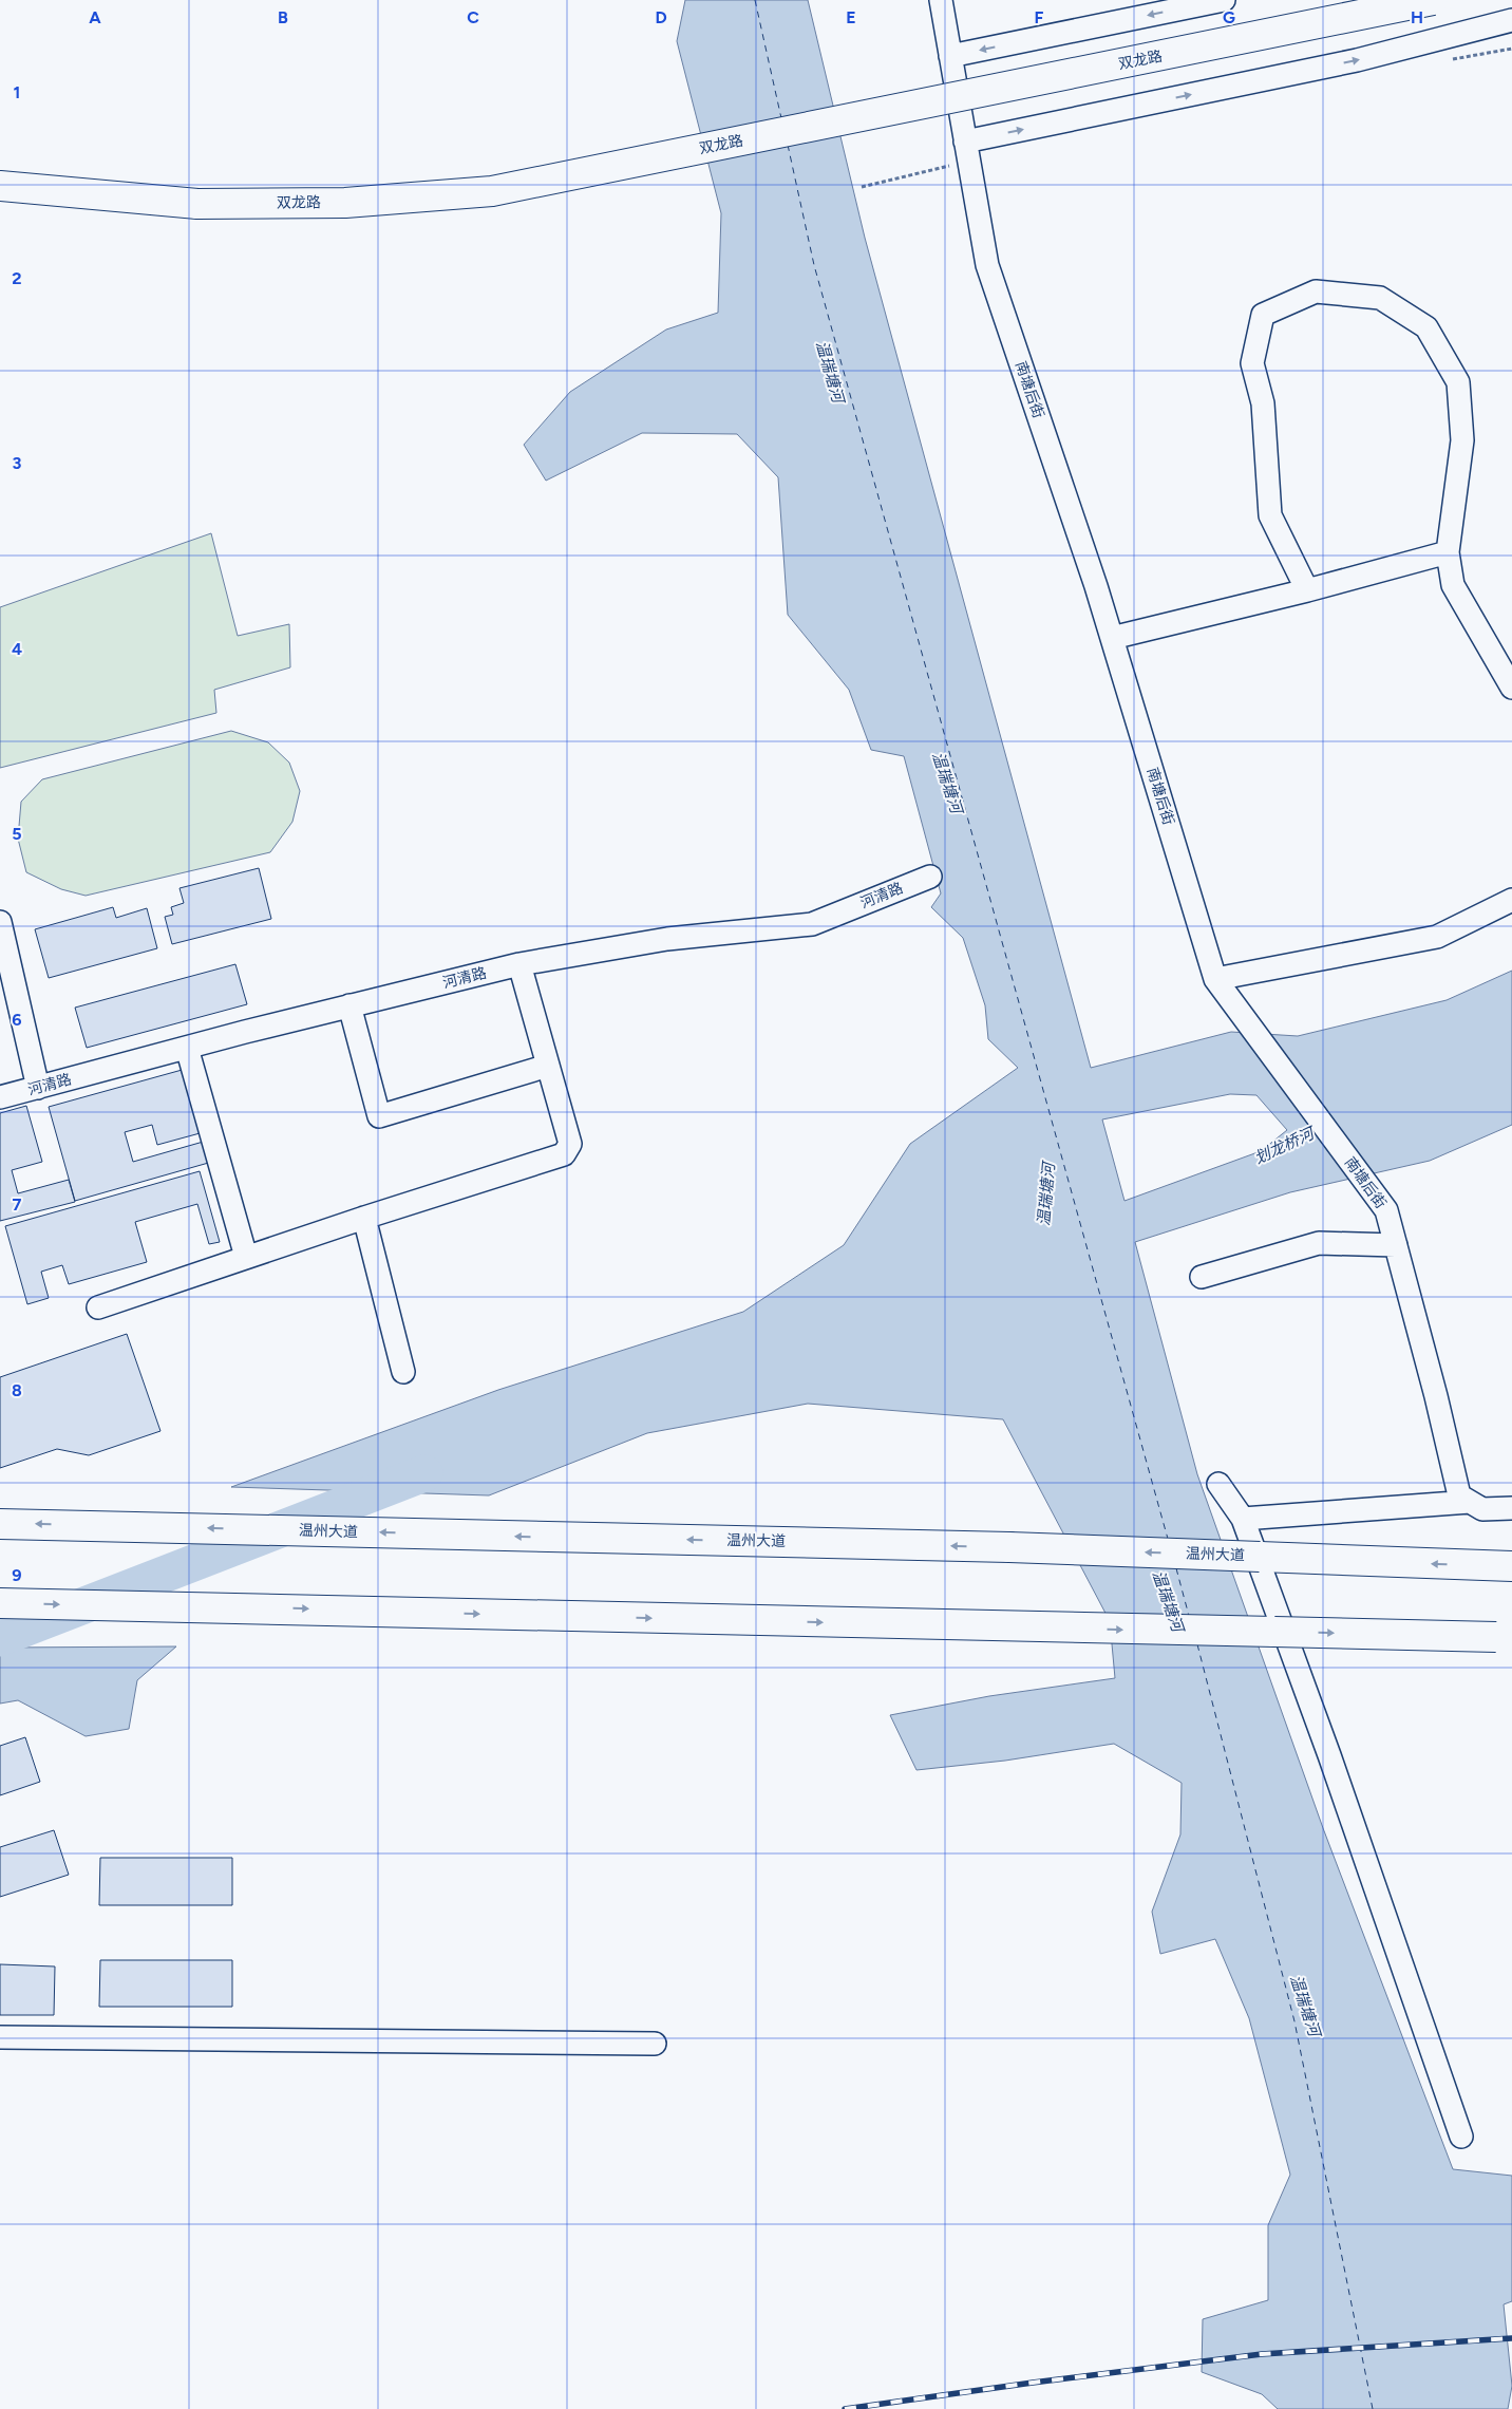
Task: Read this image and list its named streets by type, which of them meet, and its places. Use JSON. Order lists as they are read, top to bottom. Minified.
{"streets":{"main road":["双龙路","温州大道"],"street":["南塘后街","河清路"]},"water":["温瑞塘河","划龙桥河"],"grid":{"columns":["A","B","C","D","E","F","G","H"],"rows":["1","2","3","4","5","6","7","8","9"]}}
